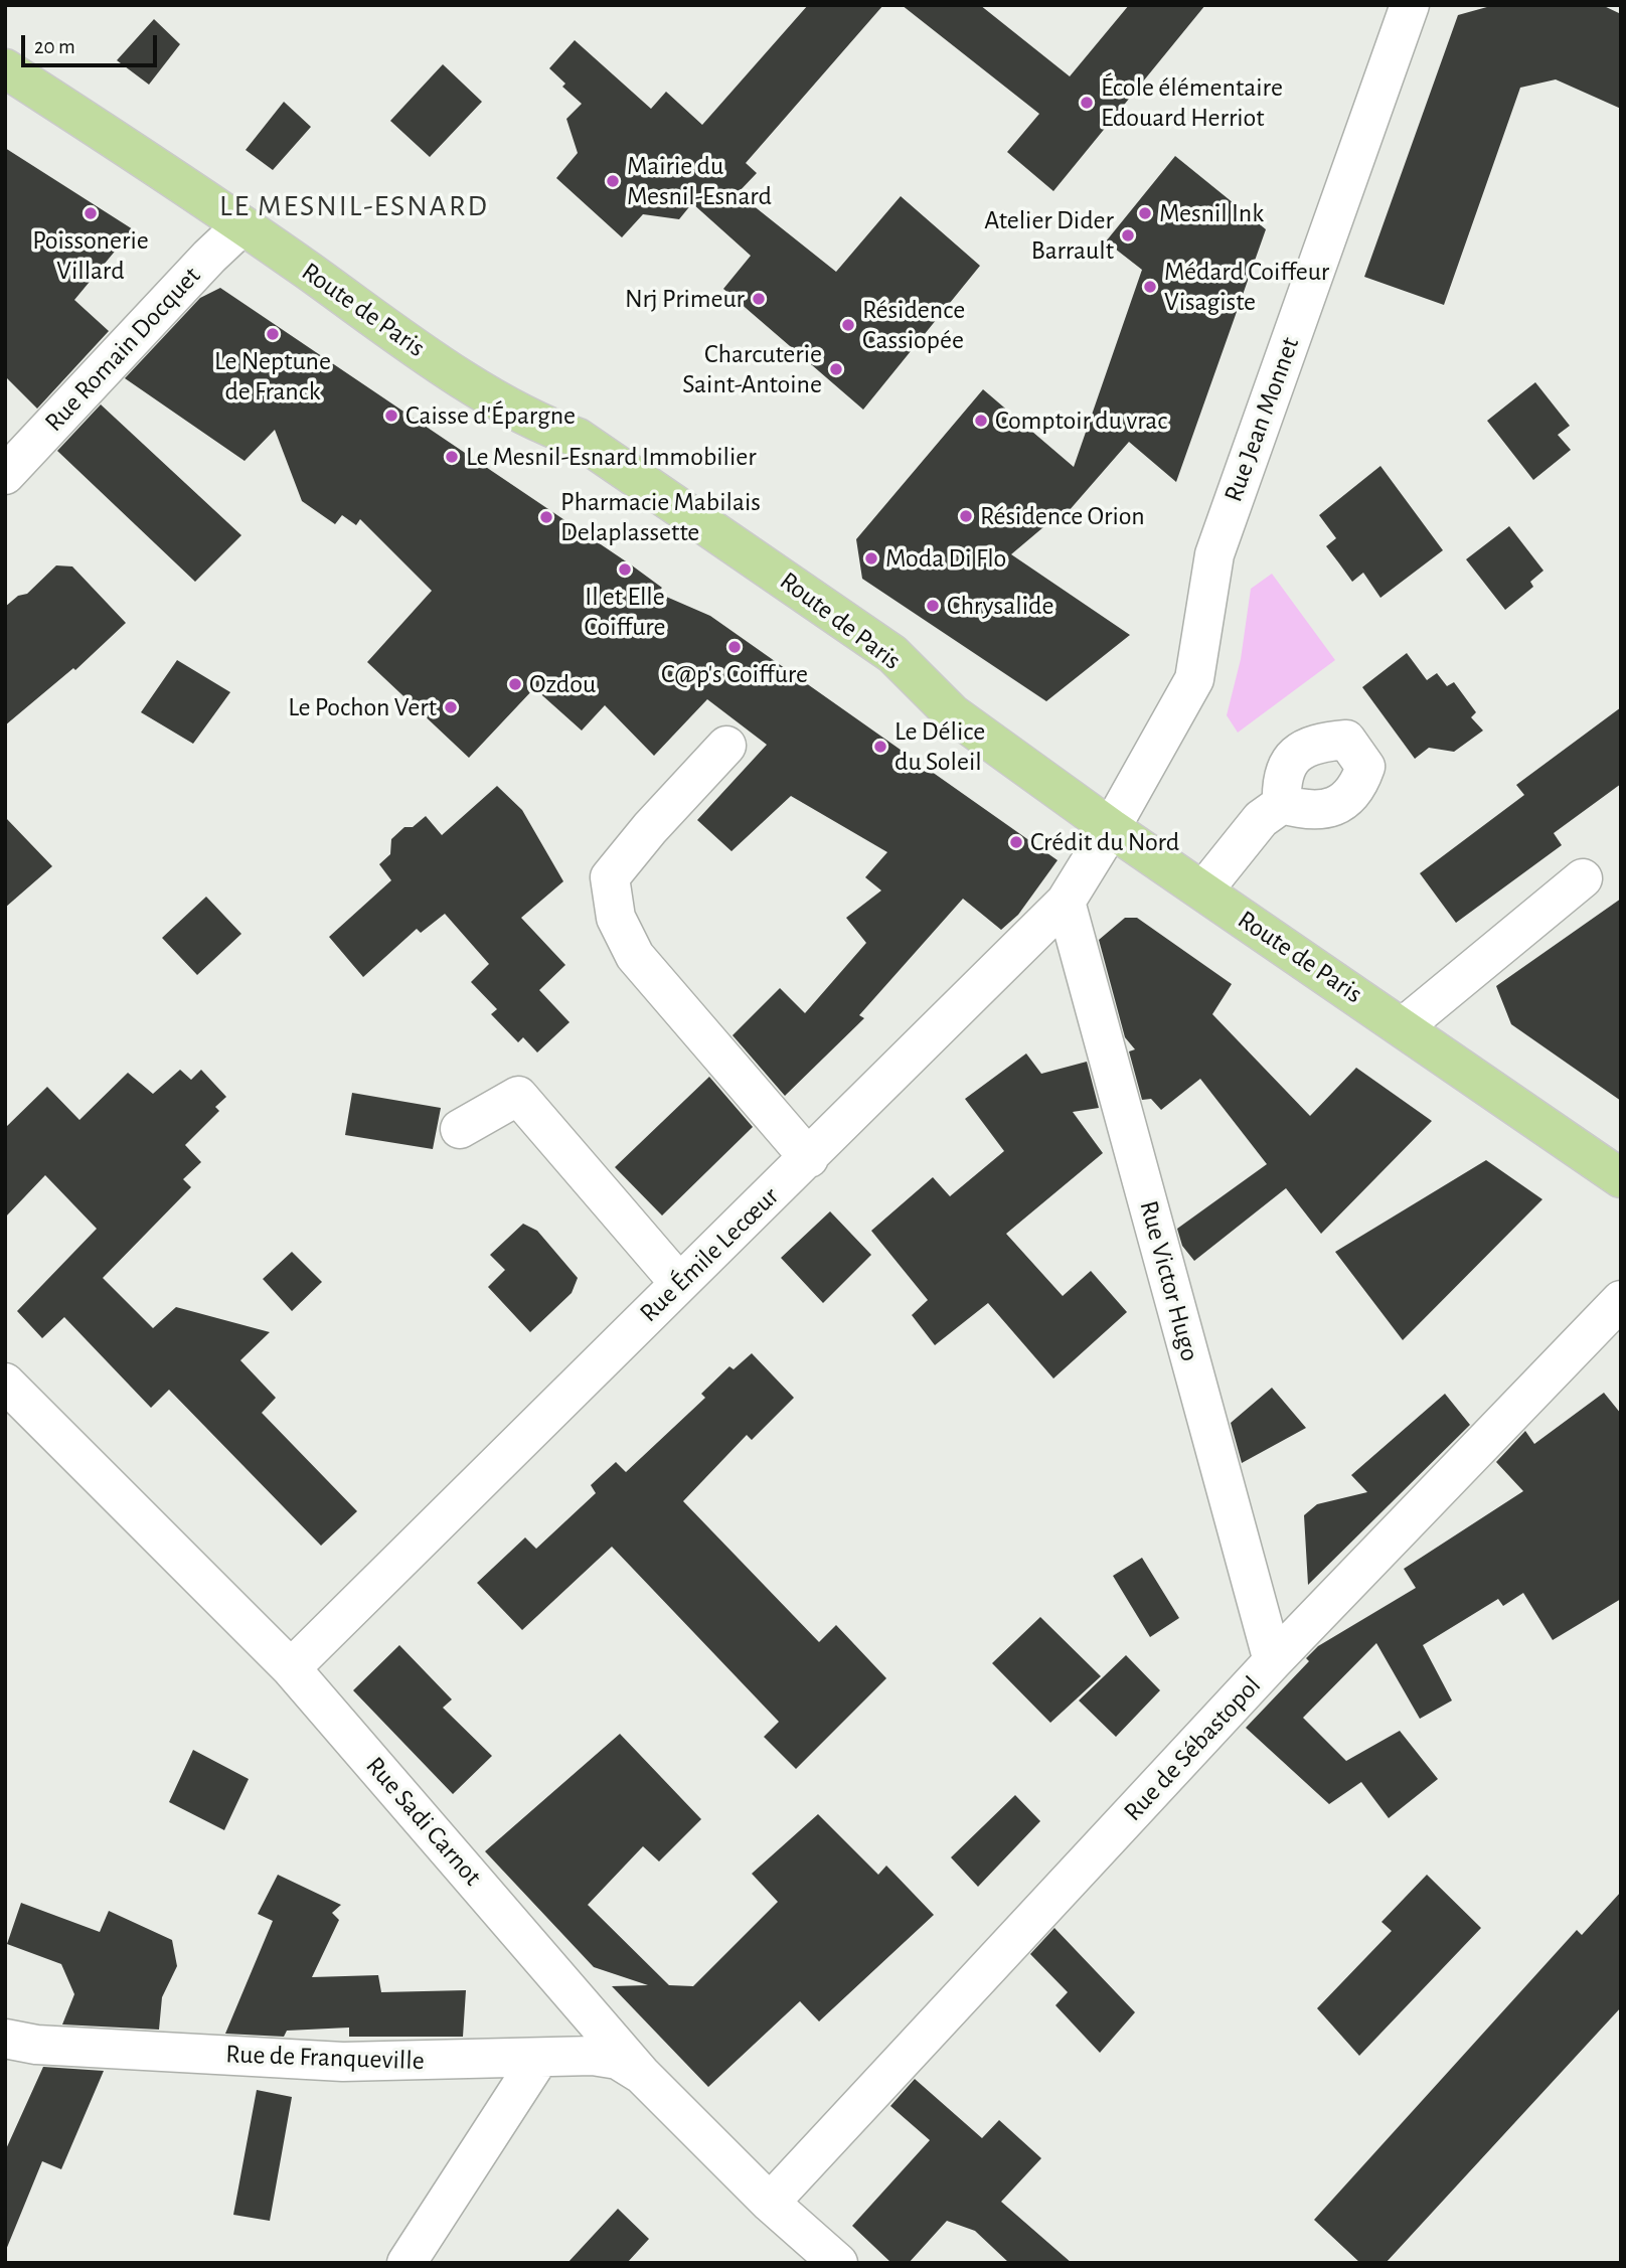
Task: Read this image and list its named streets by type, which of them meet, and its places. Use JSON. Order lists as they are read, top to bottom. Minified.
{"streets":{"main road":["Route de Paris"],"street":["Rue Romain Docquet","Rue Jean Monnet","Rue Émile Lecœur","Rue Victor Hugo","Rue de Sébastopol","Rue Sadi Carnot","Rue de Franqueville"]},"crossings":[["Route de Paris","Rue Romain Docquet"],["Route de Paris","Rue Jean Monnet"],["Route de Paris","Rue Émile Lecœur"],["Rue Jean Monnet","Rue Émile Lecœur"],["Rue Émile Lecœur","Rue Victor Hugo"],["Rue Émile Lecœur","Rue Sadi Carnot"],["Rue Victor Hugo","Rue de Sébastopol"],["Rue de Sébastopol","Rue Sadi Carnot"],["Rue Sadi Carnot","Rue de Franqueville"]],"districts":["LE MESNIL-ESNARD"],"places":["École élémentaire Edouard Herriot","Mairie du Mesnil-Esnard","Poissonerie Villard","Mesnil Ink","Atelier Dider Barrault","Médard Coiffeur Visagiste","Nrj Primeur","Résidence Cassiopée","Le Neptune de Franck","Charcuterie Saint-Antoine","Caisse d'Épargne","Comptoir du vrac","Le Mesnil-Esnard Immobilier","Résidence Orion","Pharmacie Mabilais Delaplassette","Moda Di Flo","Il et Elle Coiffure","Chrysalide","C@p's Coiffure","Ozdou","Le Pochon Vert","Le Délice du Soleil","Crédit du Nord"],"scale_bar":"20 m"}
